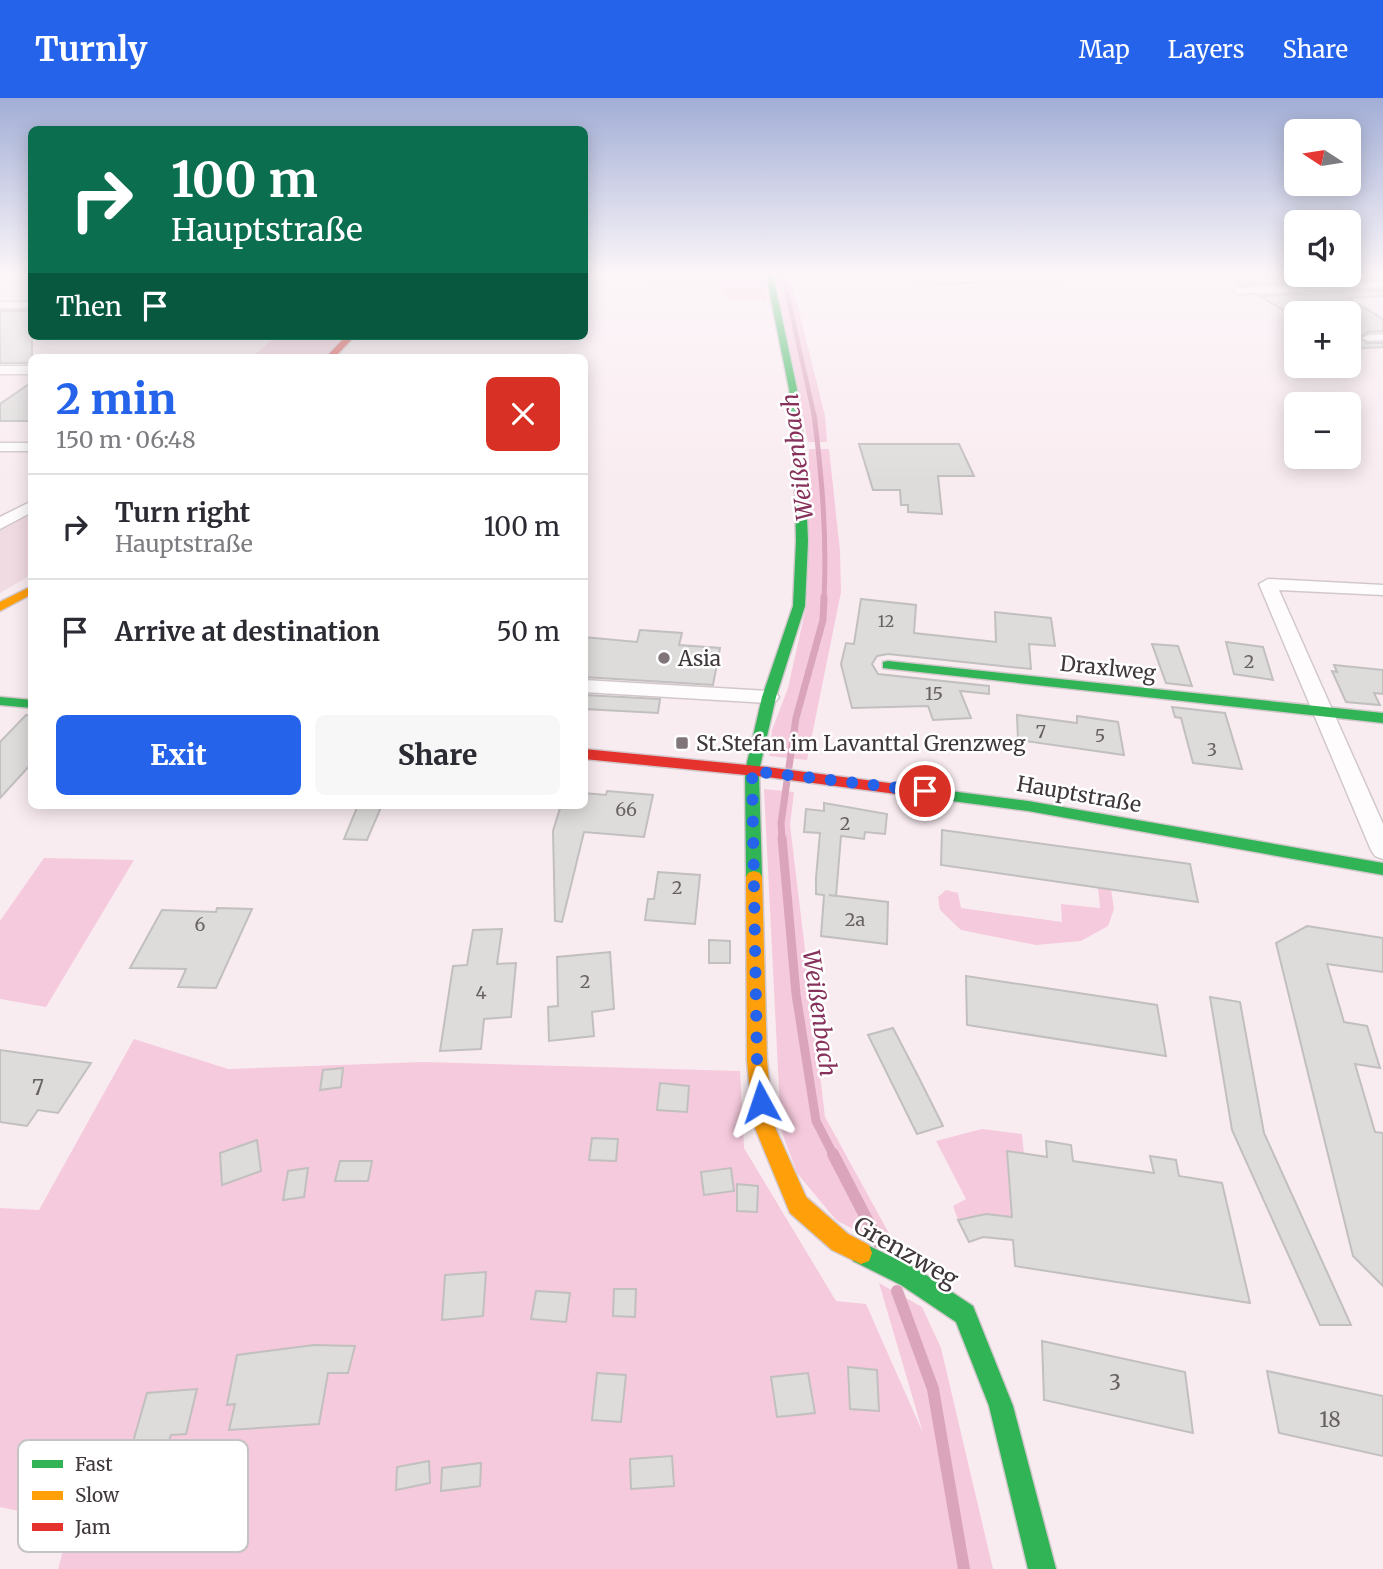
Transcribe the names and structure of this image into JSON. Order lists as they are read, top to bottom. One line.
{"streets":{"street":["Draxlweg","Hauptstraße","Grenzweg"]},"crossings":[["Hauptstraße","Grenzweg"]],"water":["Weißenbach"],"places":{"other":["Asia"],"transit":["St.Stefan im Lavanttal Grenzweg"]},"house_numbers":["12","2","15","7","5","3","66","2","2","2a","6","2","4","7","3","18"],"legend":["Fast","Slow","Jam"],"north":"left","page":{"header":"Turnly","nav":["Map","Layers","Share"],"map_buttons":["+","−"],"turn":["100 m","Hauptstraße"],"then":"Then","heading":["2 min","150 m · 06:48"],"list":[{"name":"Turn right","note":"Hauptstraße","value":"100 m"},{"name":"Arrive at destination","value":"50 m"}],"buttons":["Exit","Share"]}}
